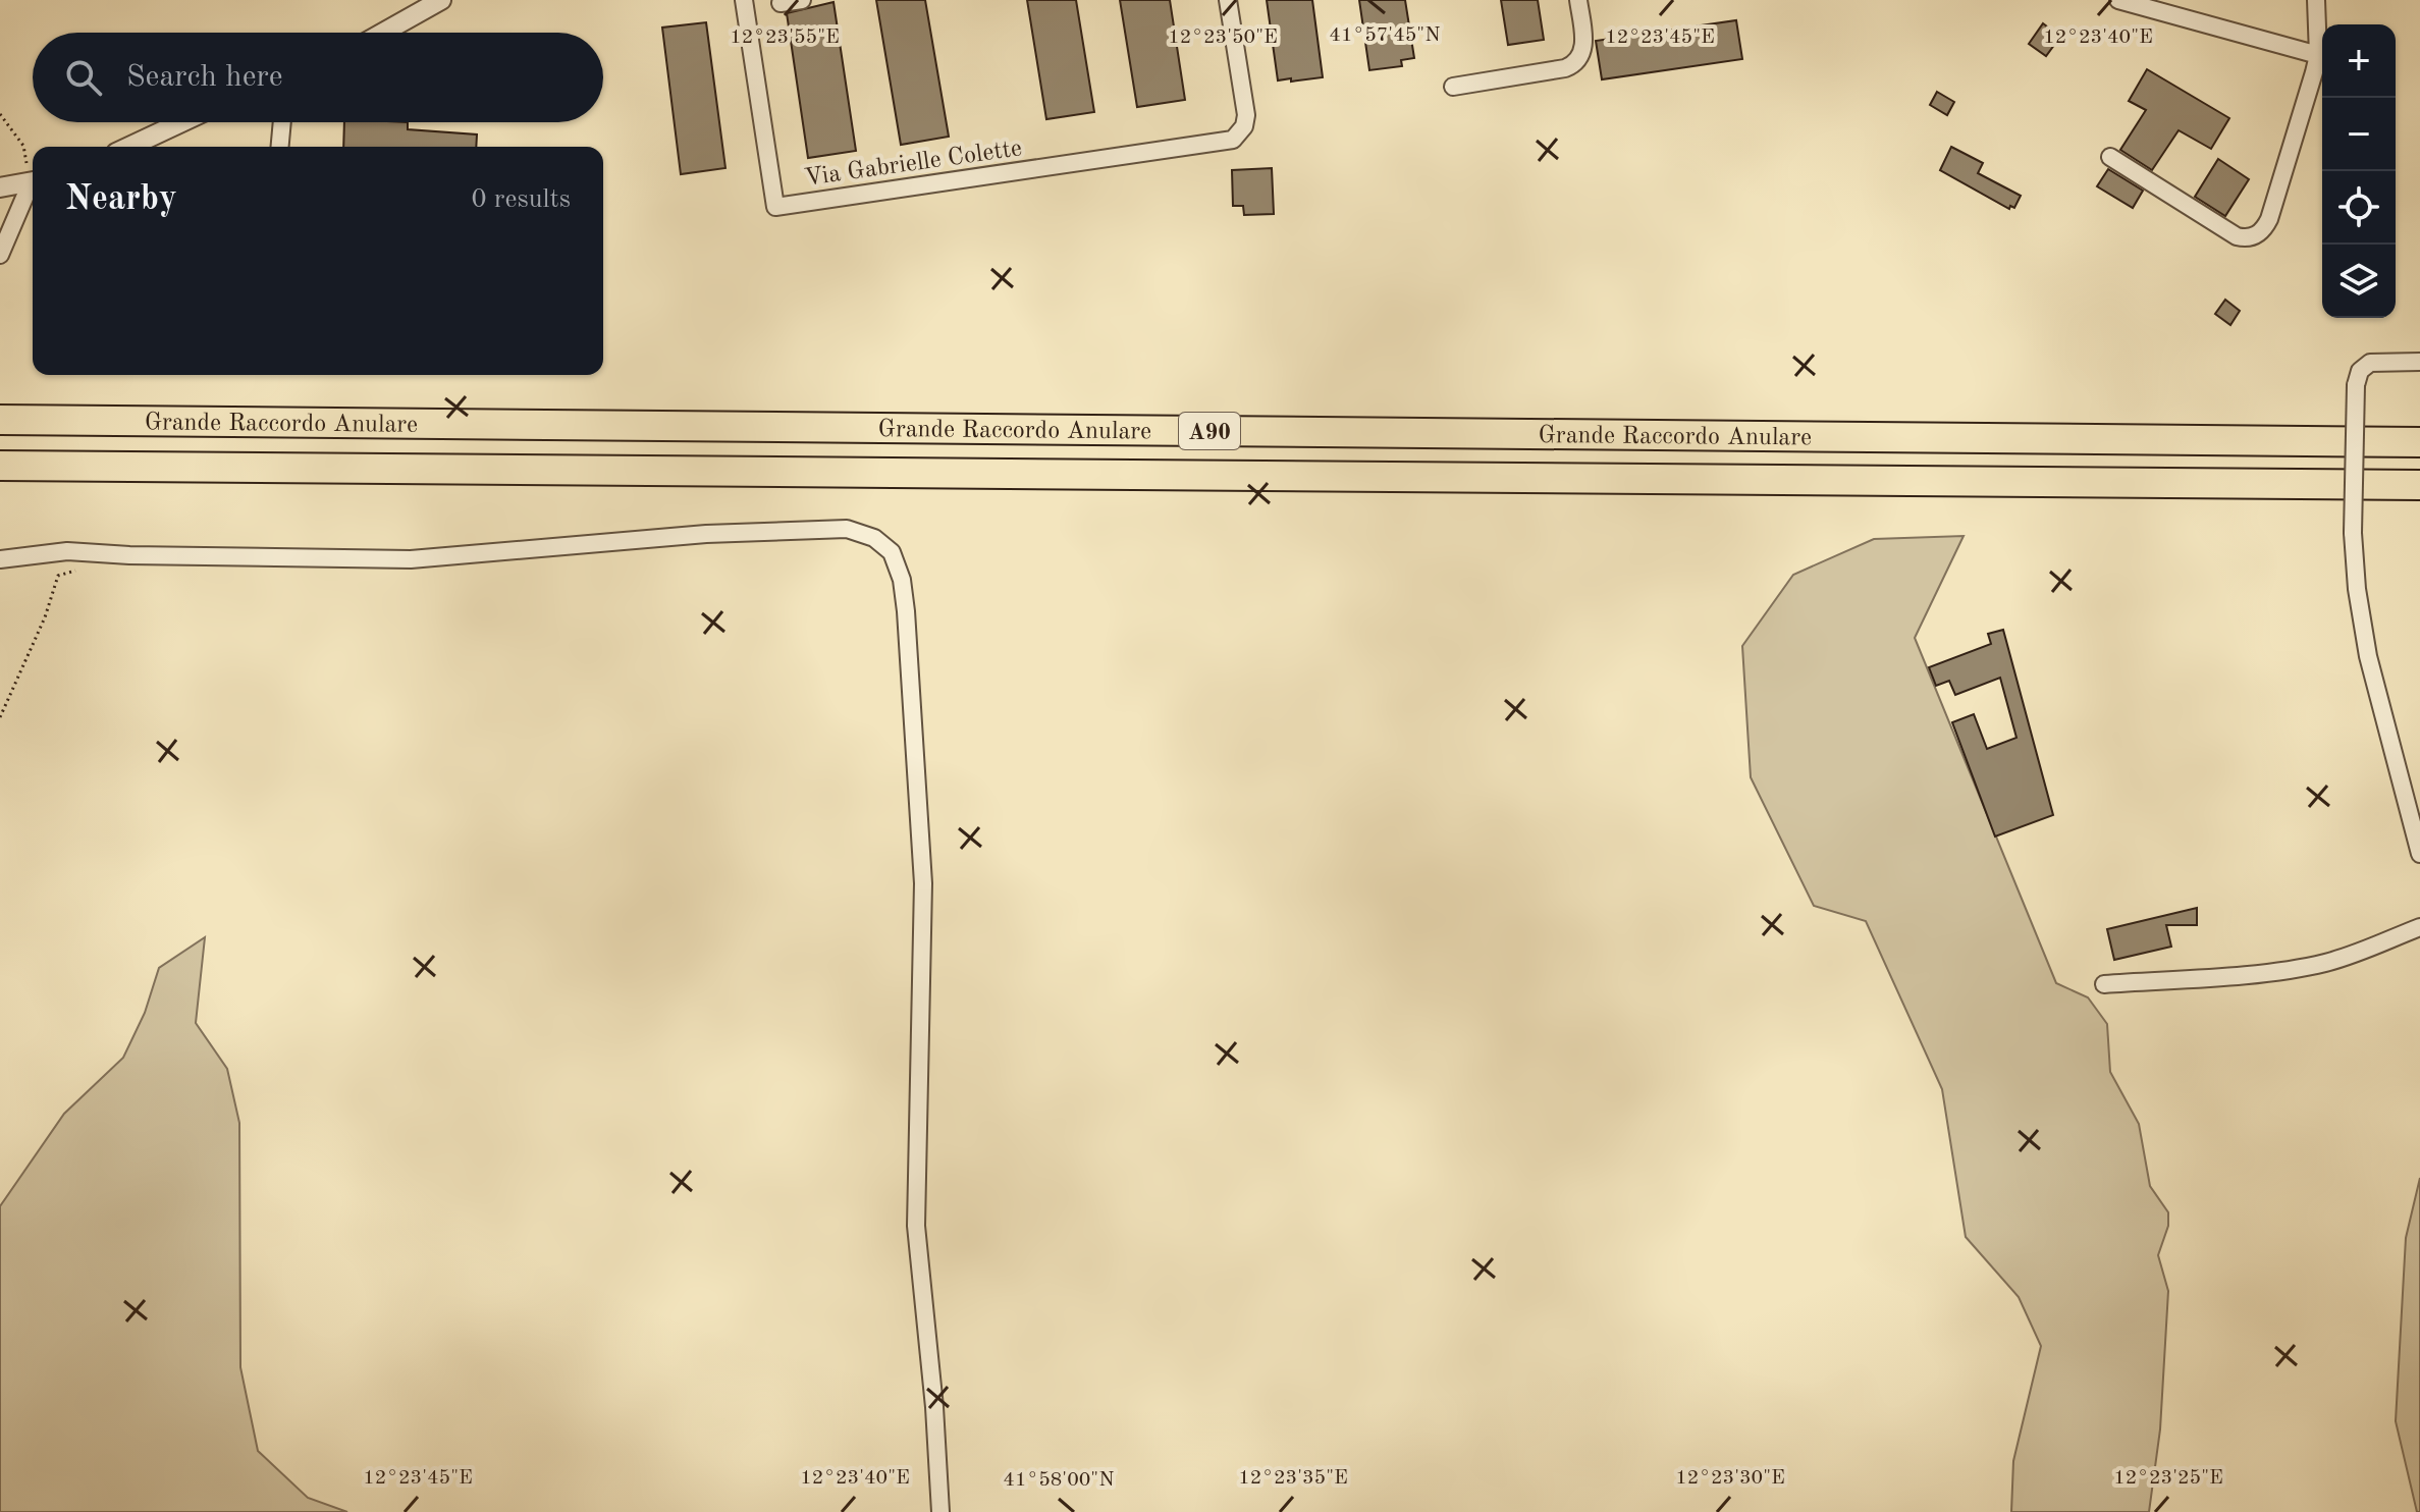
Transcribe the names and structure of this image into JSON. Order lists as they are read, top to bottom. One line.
{"streets":{"highway":["Grande Raccordo Anulare","A90"],"street":["Via Gabrielle Colette"]},"page":{"map_buttons":["+","−"],"search":"Search here","heading":["Nearby","0 results"]},"coordinates":["41°57'45\"N","12°23'55\"E","12°23'50\"E","12°23'45\"E","12°23'40\"E","12°23'35\"E","12°23'30\"E","12°23'25\"E","41°58'00\"N"]}
